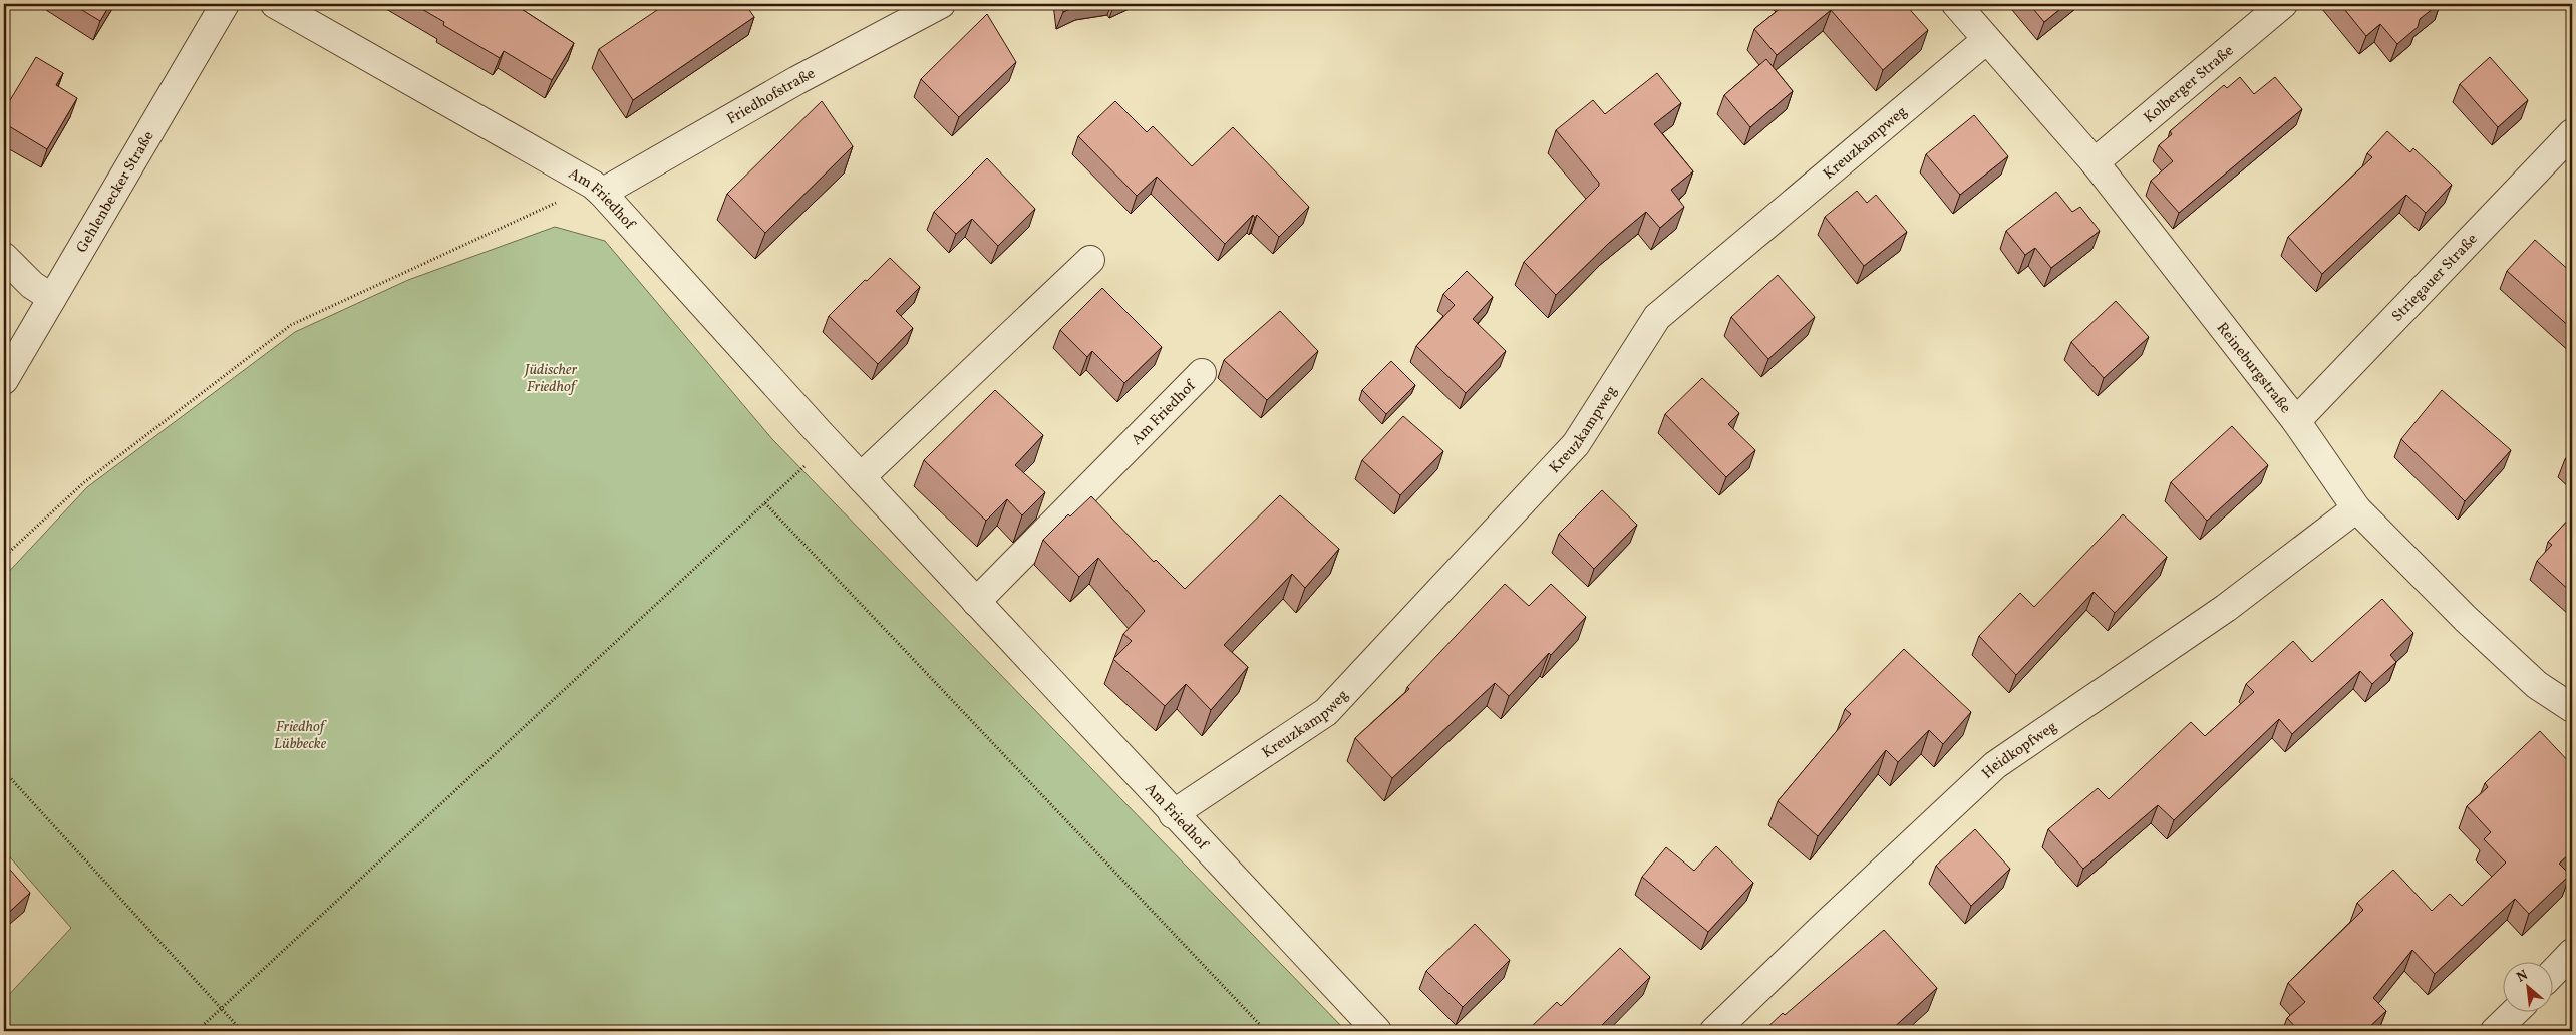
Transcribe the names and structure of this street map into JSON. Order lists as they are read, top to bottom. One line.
{"streets":{"street":["Kolberger Straße","Friedhofstraße","Kreuzkampweg","Gehlenbecker Straße","Am Friedhof","Striegauer Straße","Reineburgstraße","Heidkopfweg"]},"crossings":[["Kolberger Straße","Reineburgstraße"],["Friedhofstraße","Am Friedhof"],["Kreuzkampweg","Am Friedhof"],["Kreuzkampweg","Reineburgstraße"],["Striegauer Straße","Reineburgstraße"],["Reineburgstraße","Heidkopfweg"]],"parks":["Jüdischer Friedhof","Friedhof Lübbecke"],"north":"top left"}
